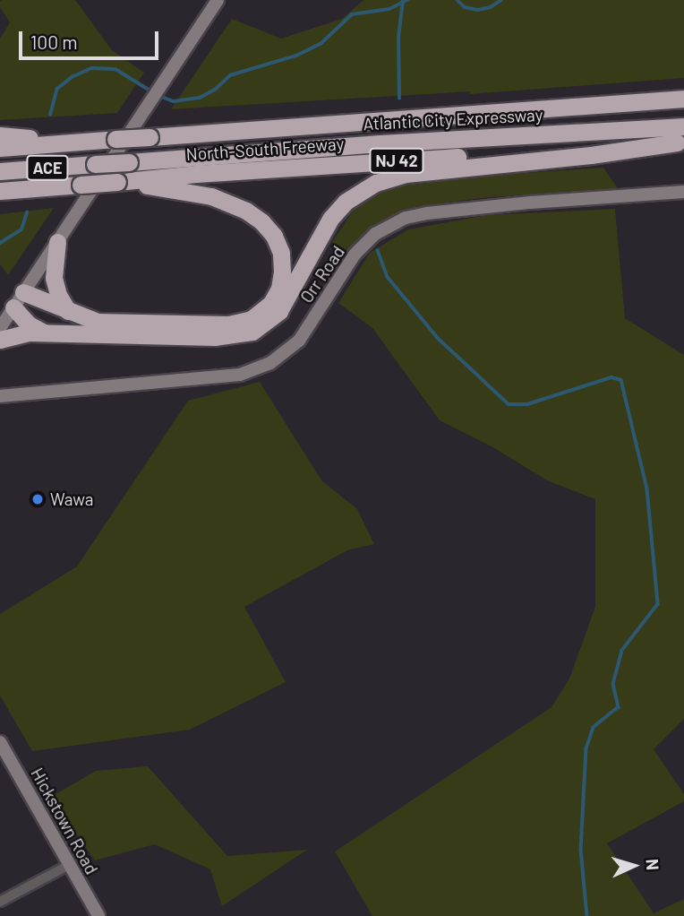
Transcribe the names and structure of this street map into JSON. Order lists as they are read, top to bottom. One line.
{"streets":{"highway":["Atlantic City Expressway","North-South Freeway","NJ 42","ACE"],"street":["Orr Road","Hickstown Road"]},"crossings":[["Atlantic City Expressway","North-South Freeway"]],"places":["Wawa"],"scale_bar":"100 m","north":"right"}
